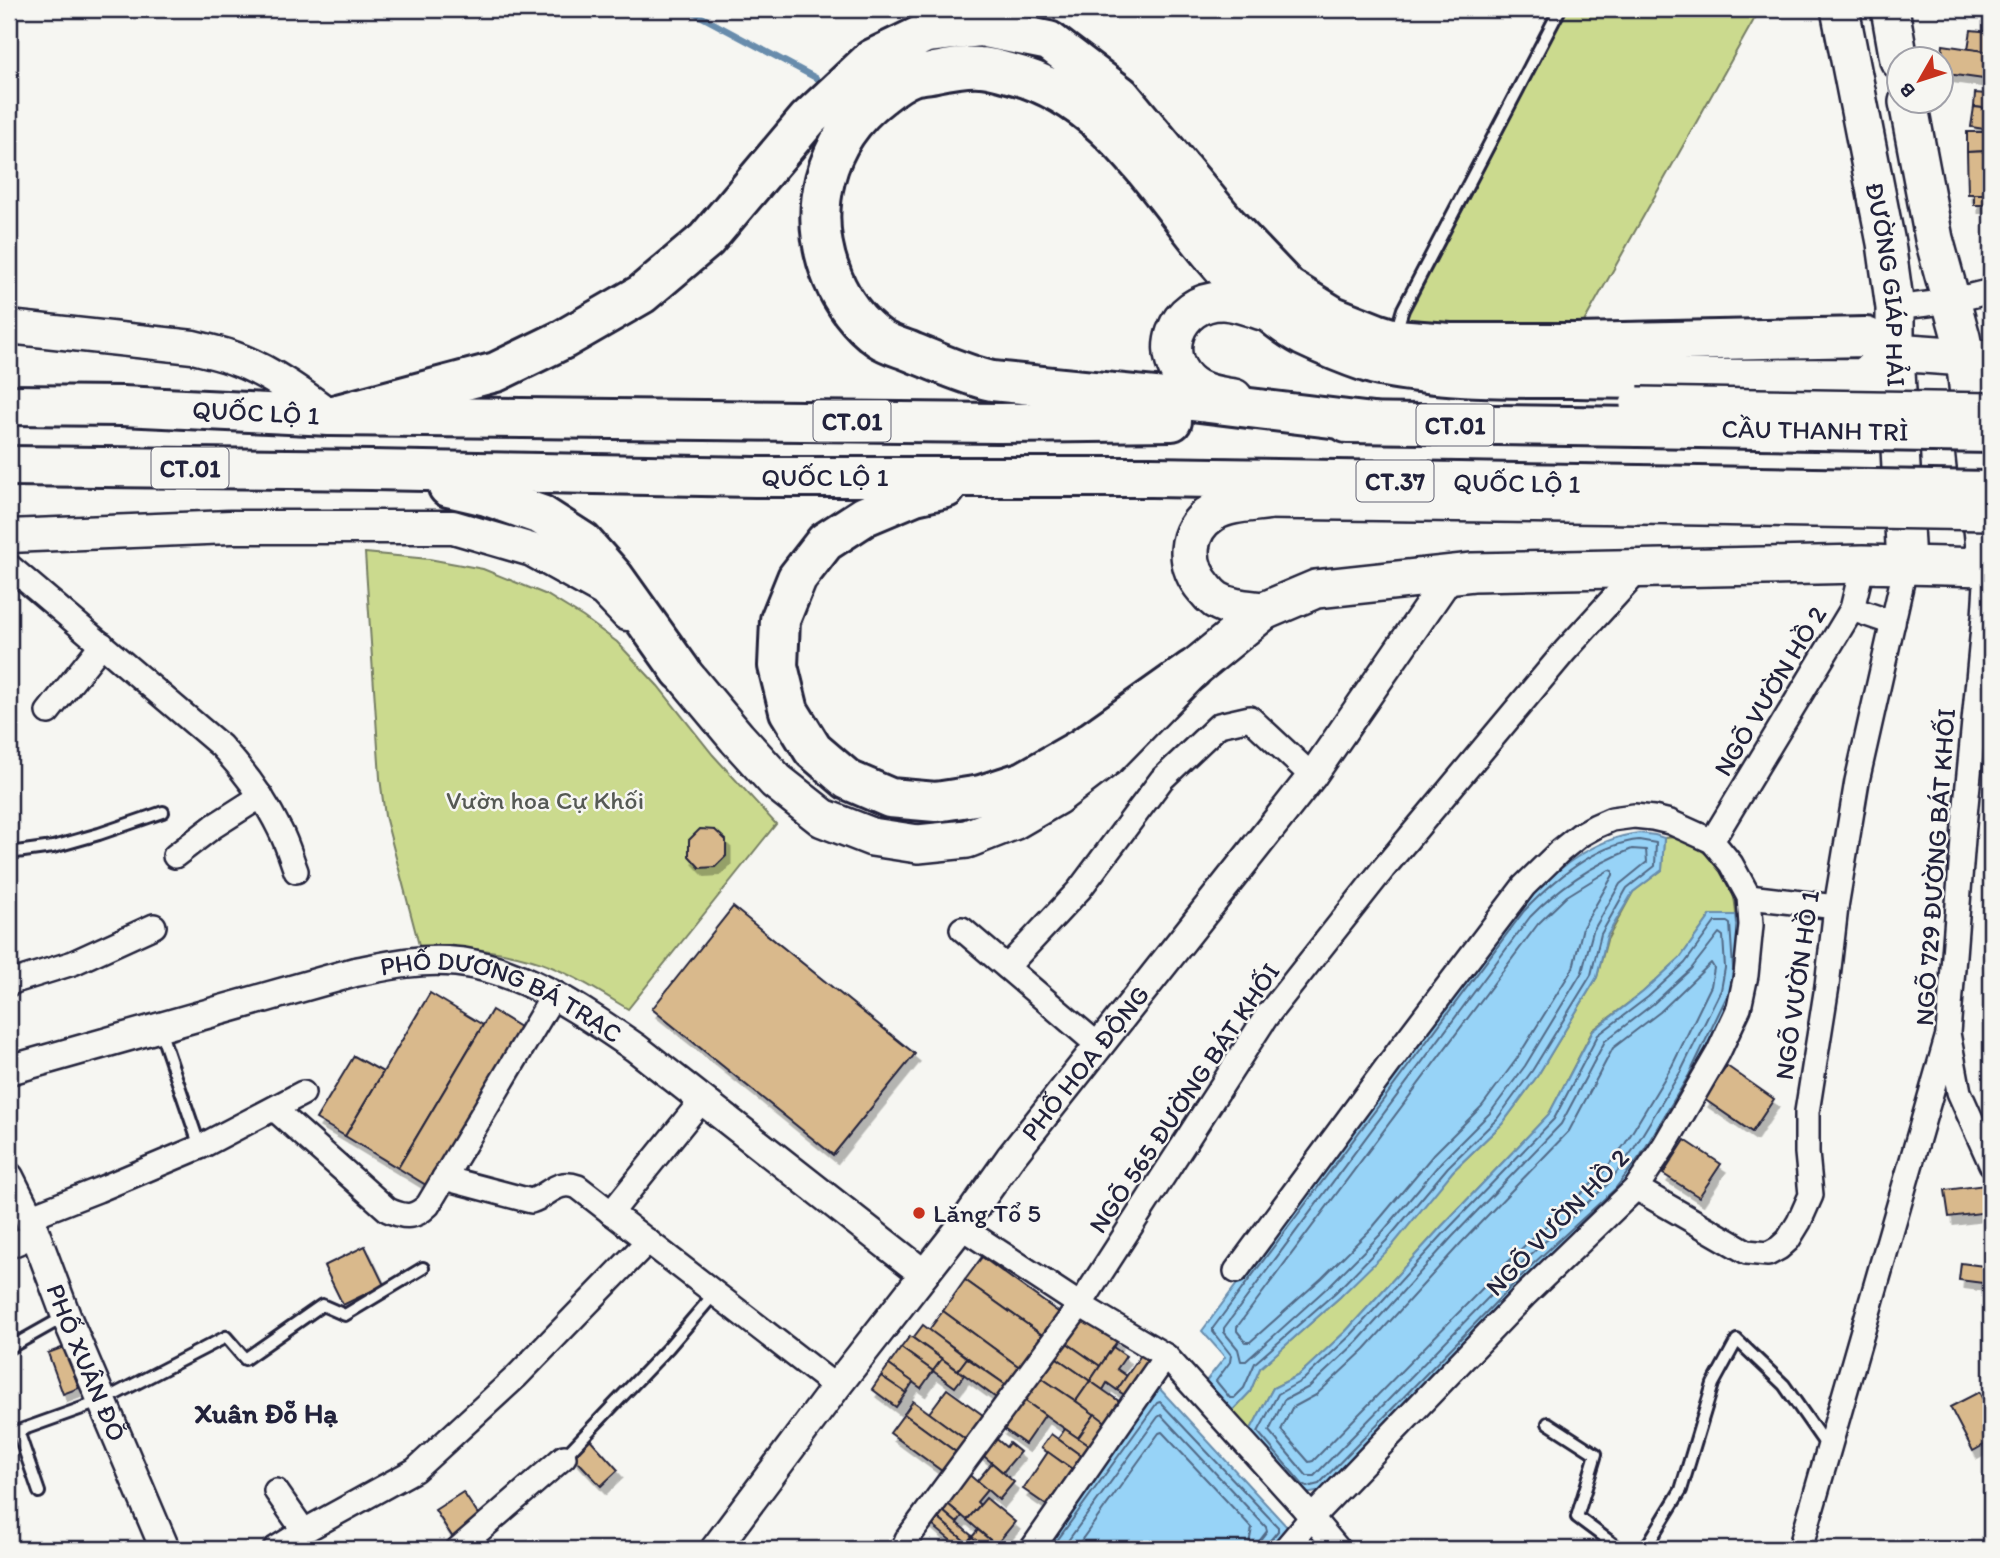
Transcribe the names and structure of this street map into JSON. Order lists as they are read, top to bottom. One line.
{"streets":{"highway":["ĐƯỜNG GIÁP HẢI","QUỐC LỘ 1","CT.01","CẦU THANH TRÌ","CT.37"],"street":["NGÕ VƯỜN HỒ 2","NGÕ 729 ĐƯỜNG BÁT KHỐI","NGÕ VƯỜN HỒ 1","PHỐ DƯƠNG BÁ TRẠC","PHỐ HOA ĐỘNG","NGÕ 565 ĐƯỜNG BÁT KHỐI","PHỐ XUÂN ĐỖ"]},"crossings":[["ĐƯỜNG GIÁP HẢI","NGÕ 729 ĐƯỜNG BÁT KHỐI"],["ĐƯỜNG GIÁP HẢI","NGÕ VƯỜN HỒ 1"],["QUỐC LỘ 1","CẦU THANH TRÌ"],["QUỐC LỘ 1","CT.37"],["NGÕ VƯỜN HỒ 2","NGÕ VƯỜN HỒ 1"],["PHỐ DƯƠNG BÁ TRẠC","PHỐ HOA ĐỘNG"]],"districts":["Xuân Đỗ Hạ"],"parks":["Vườn hoa Cự Khối"],"places":["Lăng Tổ 5"],"north":"bottom left"}
